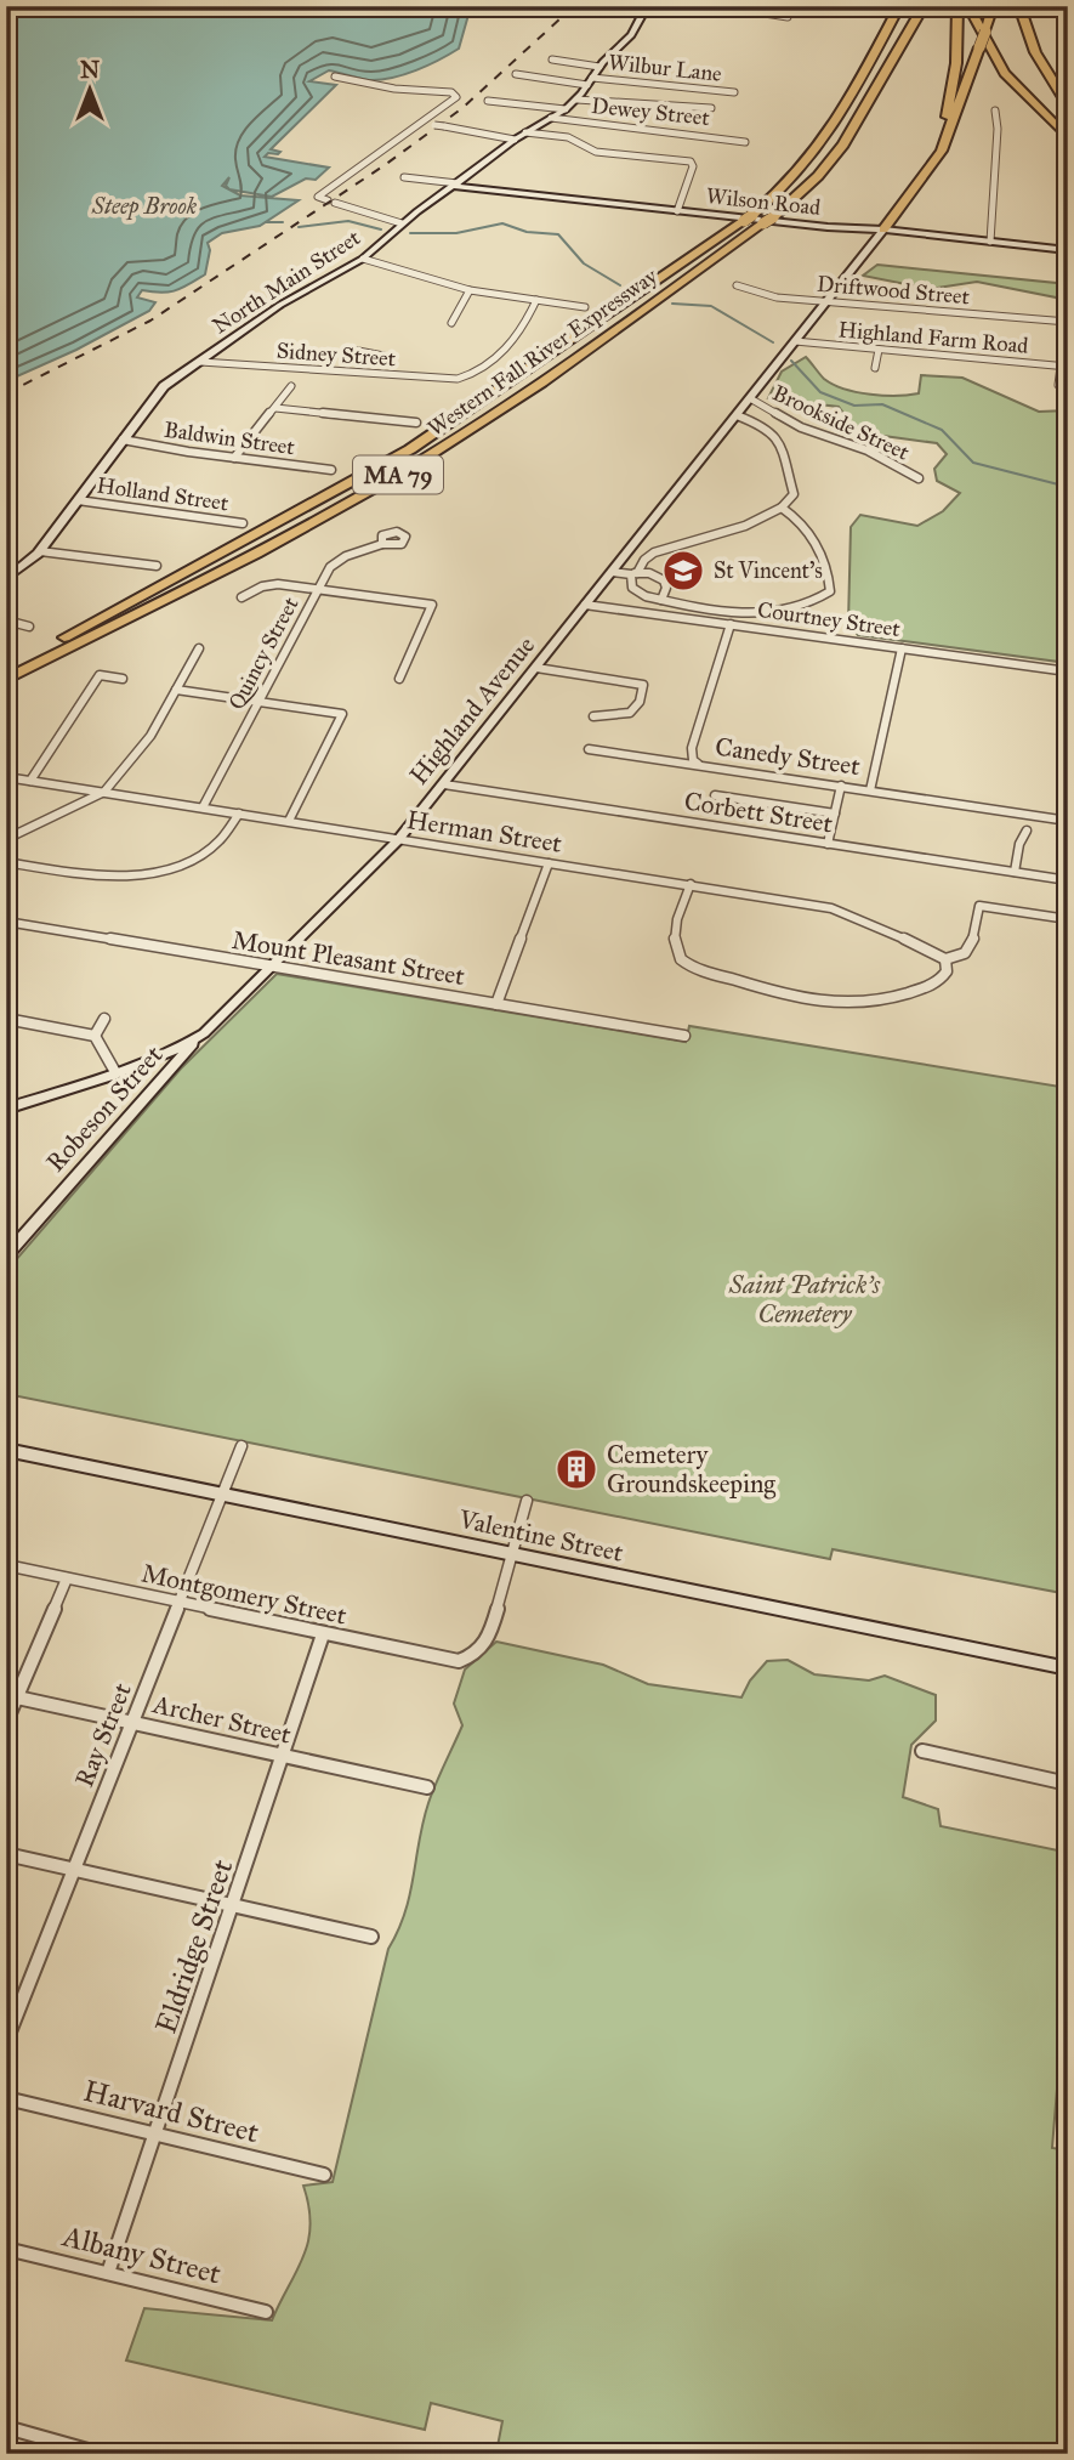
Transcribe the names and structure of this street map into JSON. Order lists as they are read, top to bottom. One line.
{"streets":{"highway":["Western Fall River Expressway","MA 79"],"main road":["Wilson Road","North Main Street","Highland Avenue","Robeson Street","Valentine Street"],"street":["Wilbur Lane","Dewey Street","Driftwood Street","Highland Farm Road","Sidney Street","Brookside Street","Baldwin Street","Holland Street","Courtney Street","Quincy Street","Canedy Street","Corbett Street","Herman Street","Mount Pleasant Street","Montgomery Street","Archer Street","Ray Street","Eldridge Street","Harvard Street","Albany Street"]},"crossings":[["Wilbur Lane","North Main Street"],["Dewey Street","North Main Street"],["Wilson Road","North Main Street"],["Wilson Road","Highland Avenue"],["North Main Street","Sidney Street"],["North Main Street","Baldwin Street"],["North Main Street","Holland Street"],["Driftwood Street","Highland Avenue"],["Highland Farm Road","Highland Avenue"],["Brookside Street","Highland Avenue"],["Courtney Street","Highland Avenue"],["Quincy Street","Herman Street"],["Highland Avenue","Corbett Street"],["Highland Avenue","Herman Street"],["Highland Avenue","Mount Pleasant Street"],["Highland Avenue","Robeson Street"],["Valentine Street","Montgomery Street"],["Valentine Street","Ray Street"],["Montgomery Street","Ray Street"],["Montgomery Street","Eldridge Street"],["Archer Street","Ray Street"],["Archer Street","Eldridge Street"],["Eldridge Street","Harvard Street"],["Eldridge Street","Albany Street"]],"water":["Steep Brook"],"parks":["Saint Patrick's Cemetery"],"places":{"school or university":["St Vincent's"],"building":["Cemetery Groundskeeping"]},"north":"top"}
